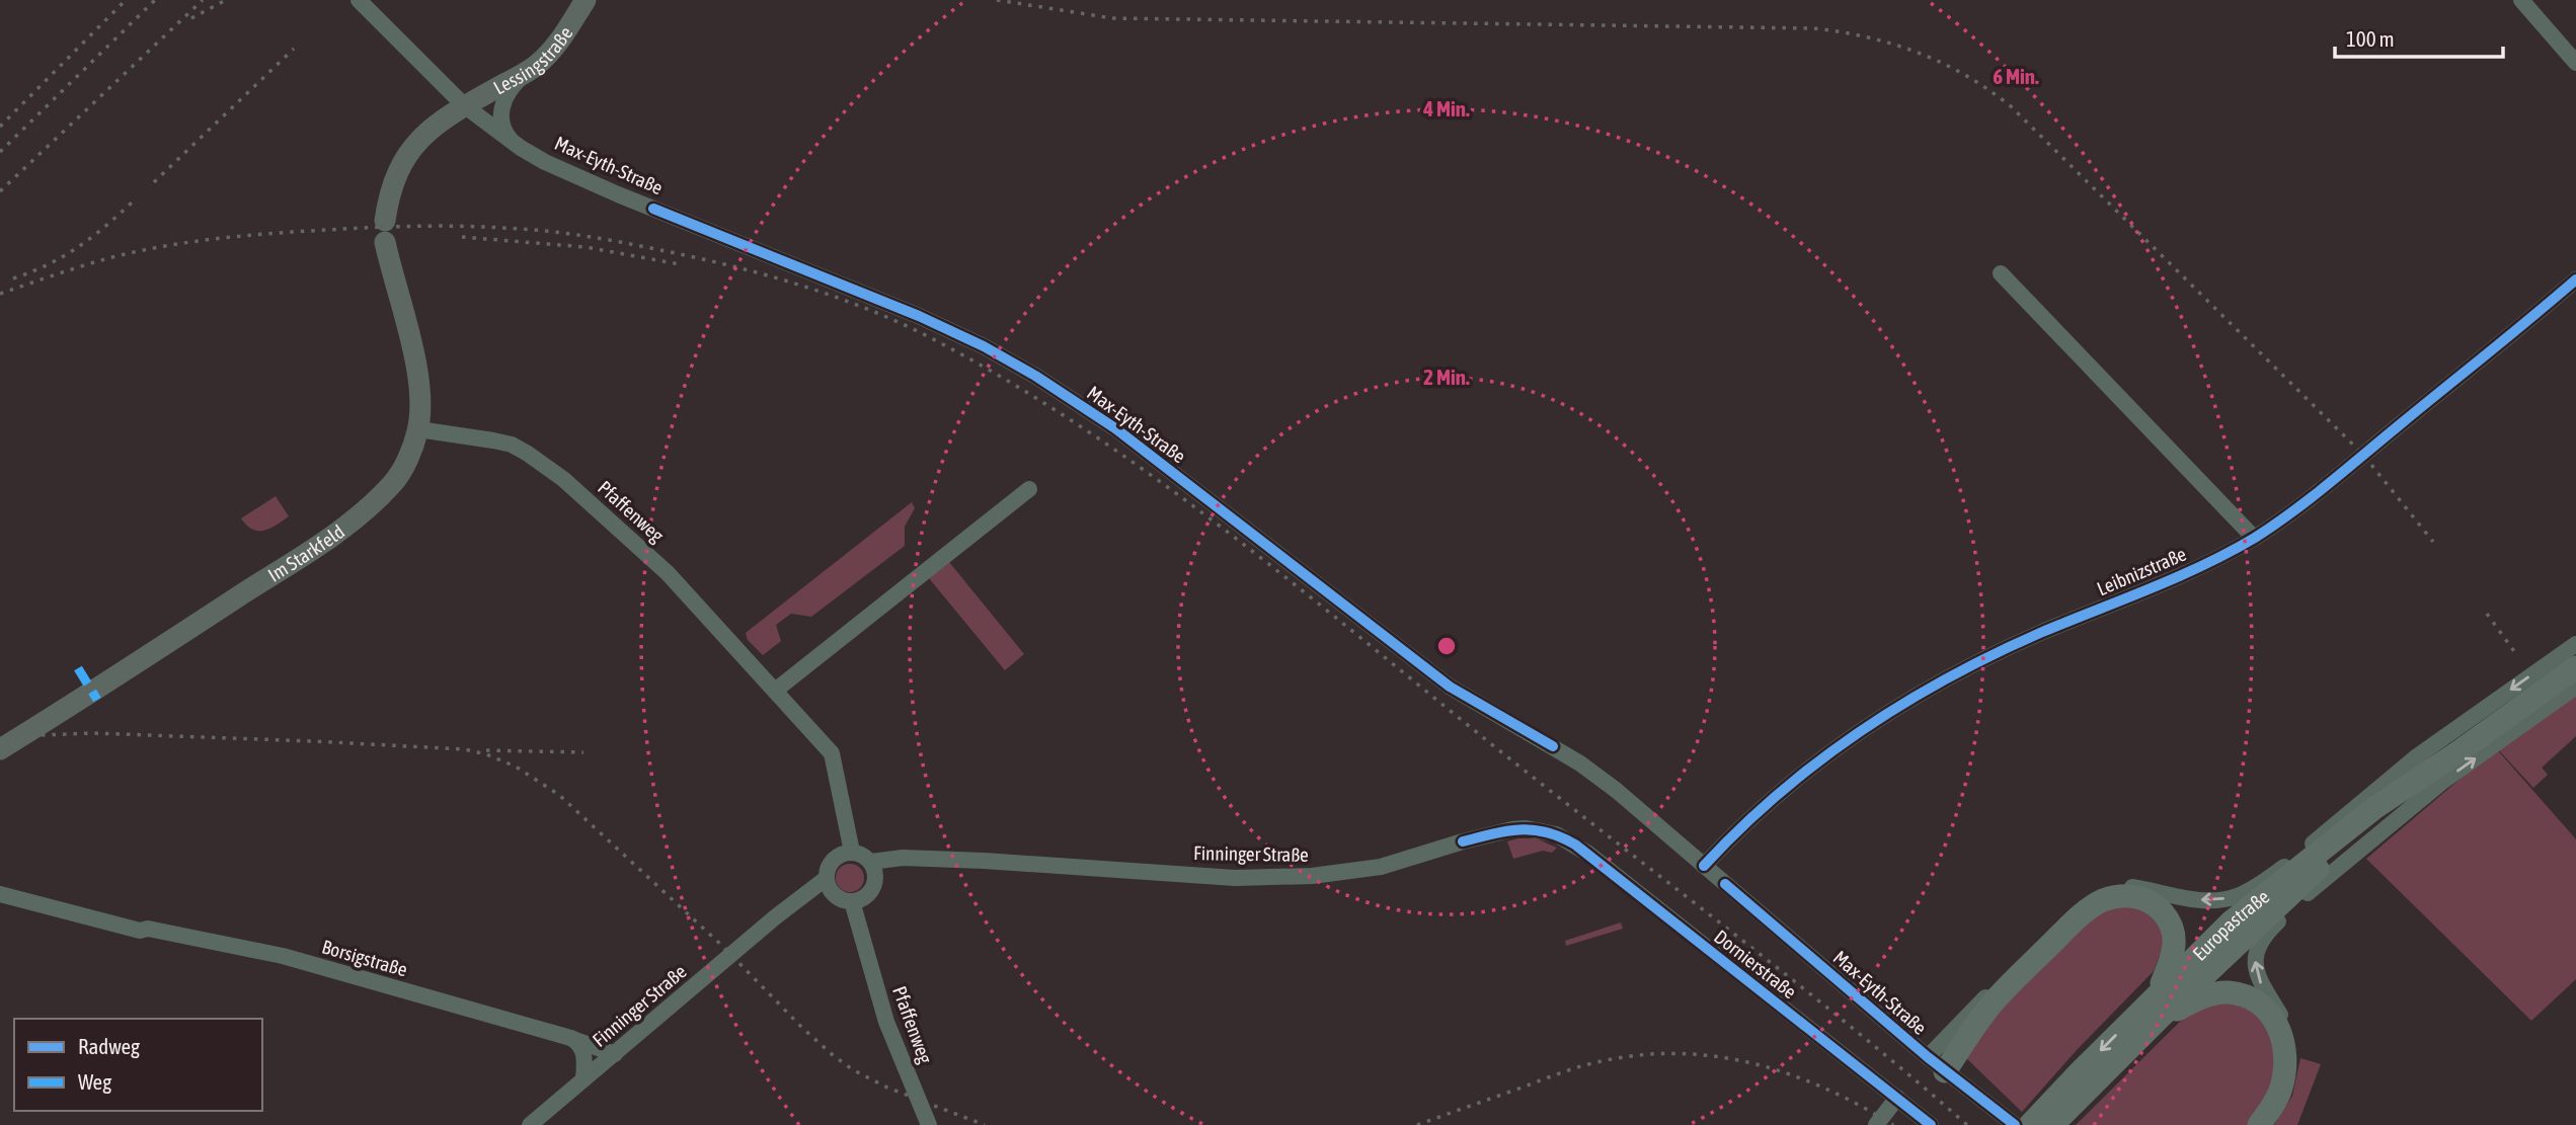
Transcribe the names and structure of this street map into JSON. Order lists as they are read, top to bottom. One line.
{"streets":{"highway":["Europastraße"],"main road":["Lessingstraße","Im Starkfeld"],"street":["Max-Eyth-Straße","Pfaffenweg","Leibnizstraße","Finninger Straße","Borsigstraße","Dornierstraße"]},"crossings":[["Lessingstraße","Max-Eyth-Straße"],["Lessingstraße","Im Starkfeld"],["Max-Eyth-Straße","Im Starkfeld"],["Max-Eyth-Straße","Leibnizstraße"],["Pfaffenweg","Im Starkfeld"],["Pfaffenweg","Finninger Straße"],["Finninger Straße","Borsigstraße"],["Finninger Straße","Dornierstraße"]],"legend":["Radweg","Weg"],"scale_bar":"100 m","rings":["6 Min.","4 Min.","2 Min."]}
